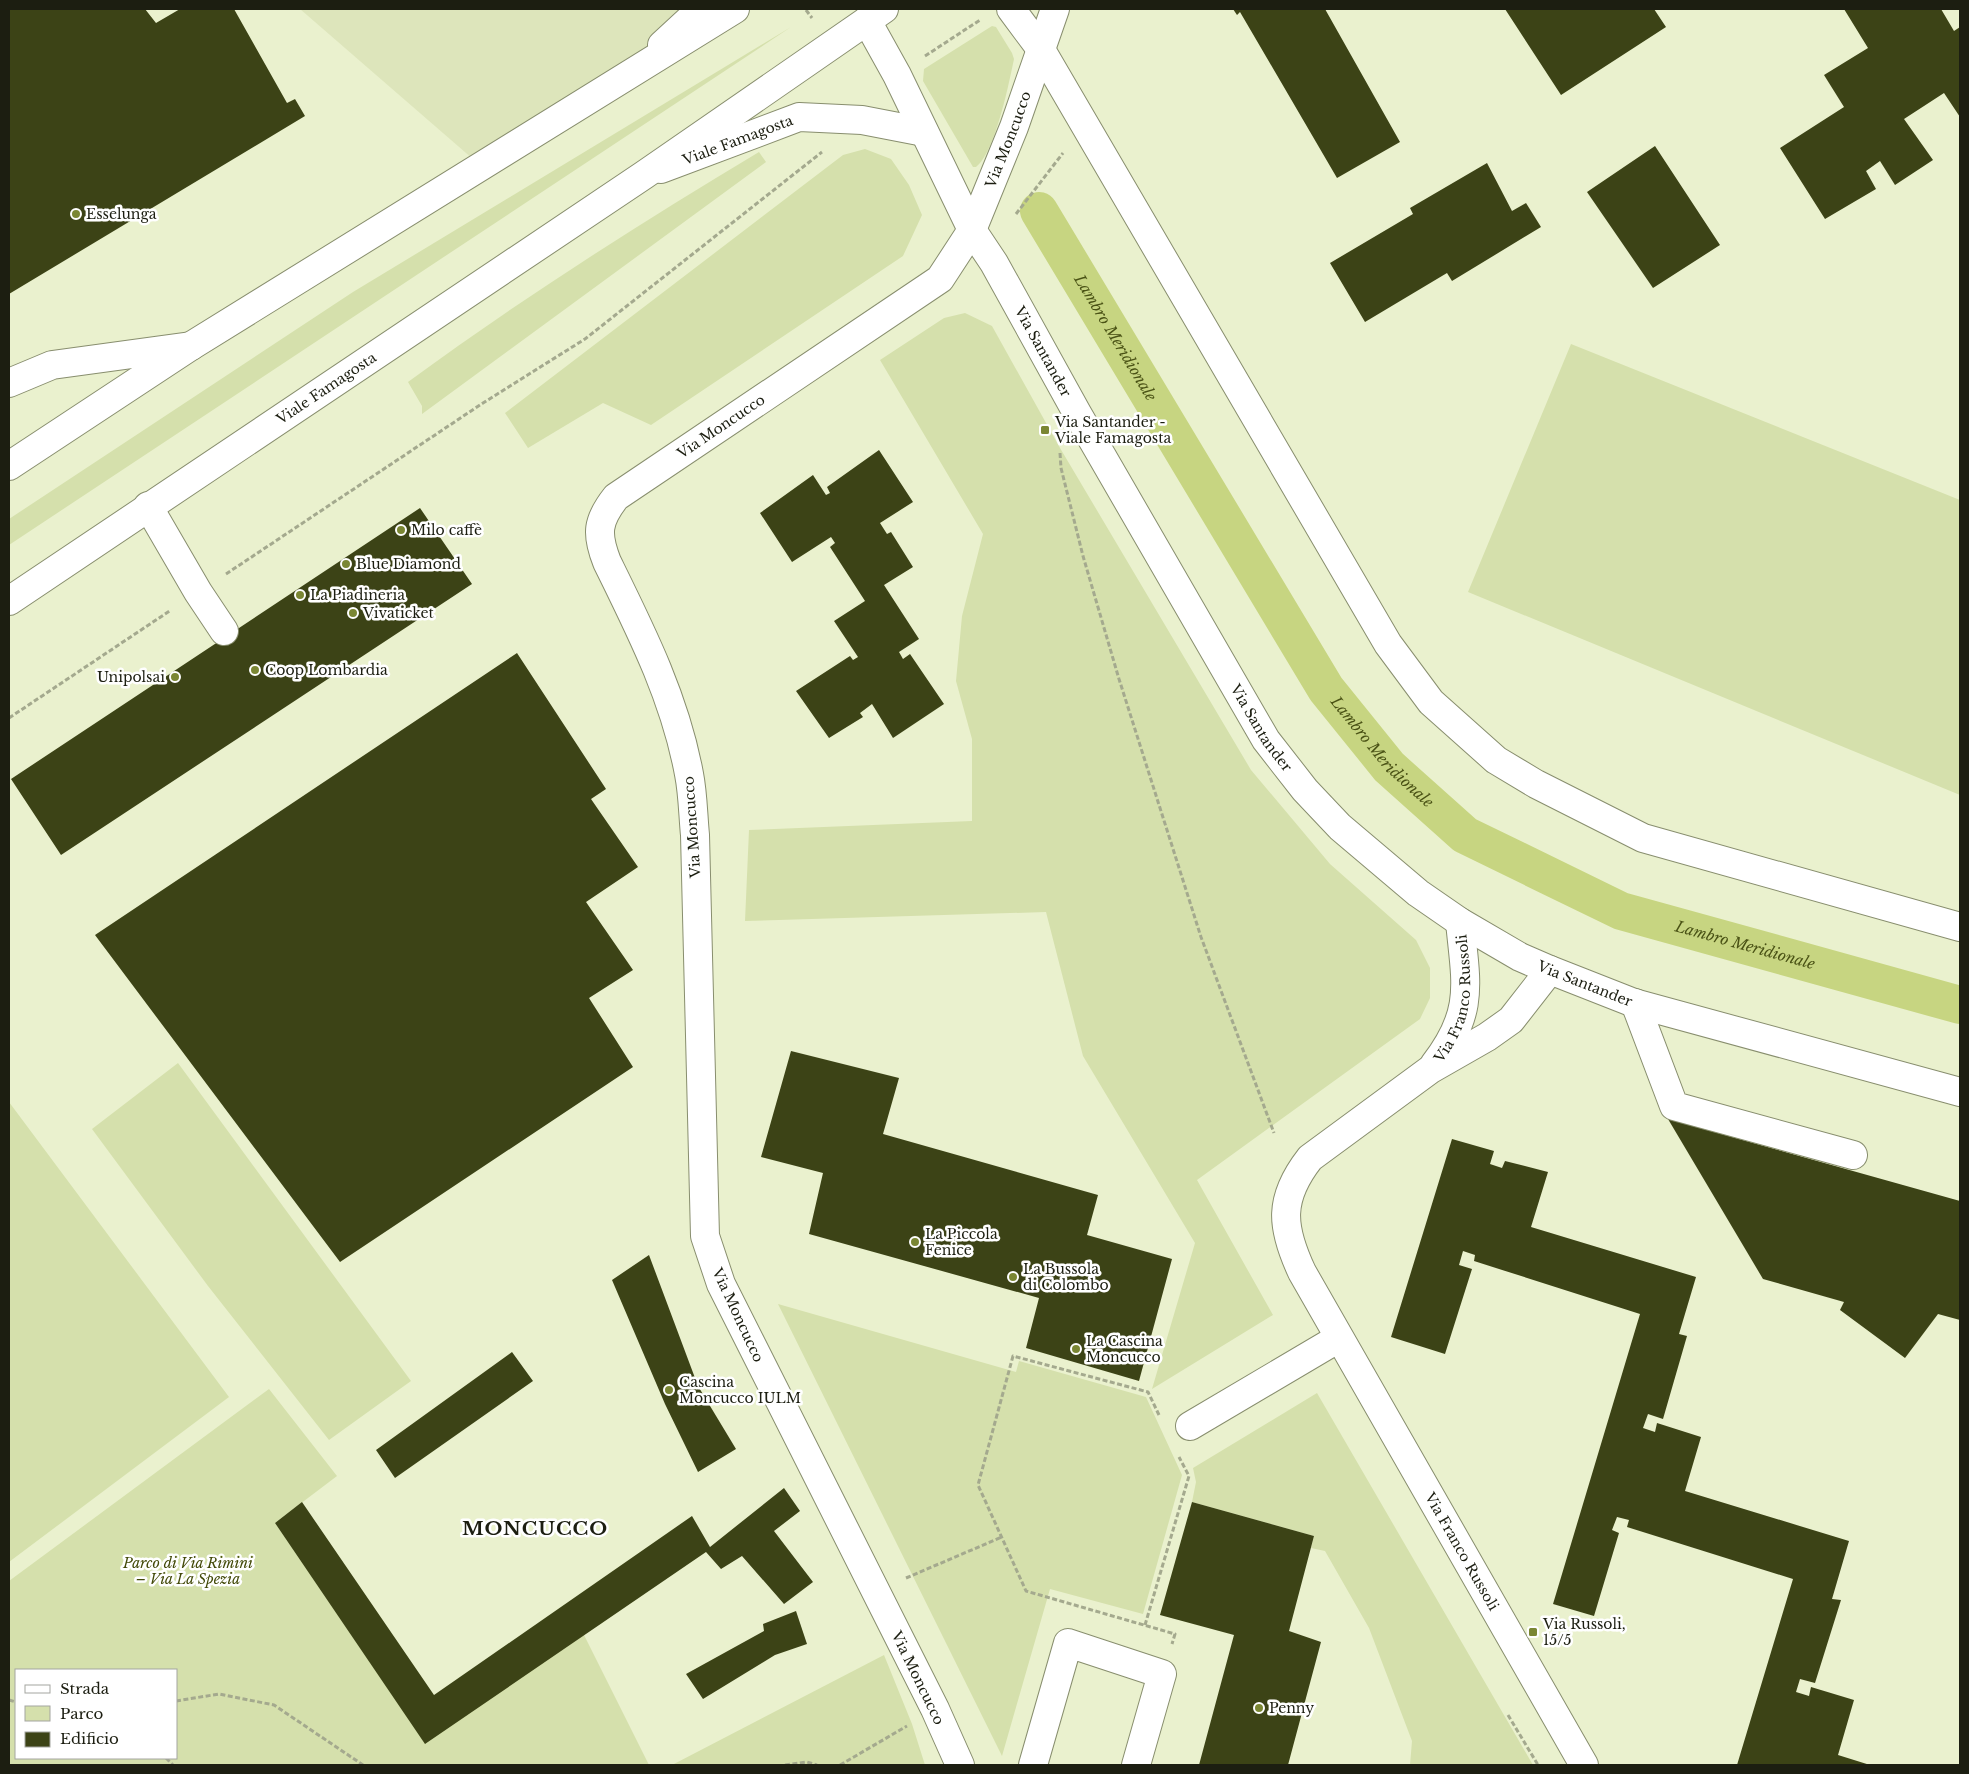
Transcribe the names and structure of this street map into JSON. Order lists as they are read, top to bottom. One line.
{"streets":{"street":["Via Moncucco","Viale Famagosta","Via Santander","Via Franco Russoli"]},"crossings":[["Via Moncucco","Via Santander"],["Viale Famagosta","Via Santander"],["Via Santander","Via Franco Russoli"]],"districts":["MONCUCCO"],"water":["Lambro Meridionale"],"parks":["Parco di Via Rimini – Via La Spezia"],"places":{"other":["Esselunga","Milo caffè","Blue Diamond","La Piadineria","Vivaticket","Coop Lombardia","Unipolsai","La Piccola Fenice","La Bussola di Colombo","La Cascina Moncucco","Cascina Moncucco IULM","Penny"],"transit":["Via Santander - Viale Famagosta","Via Russoli, 15/5"]},"legend":["Strada","Parco","Edificio"]}
